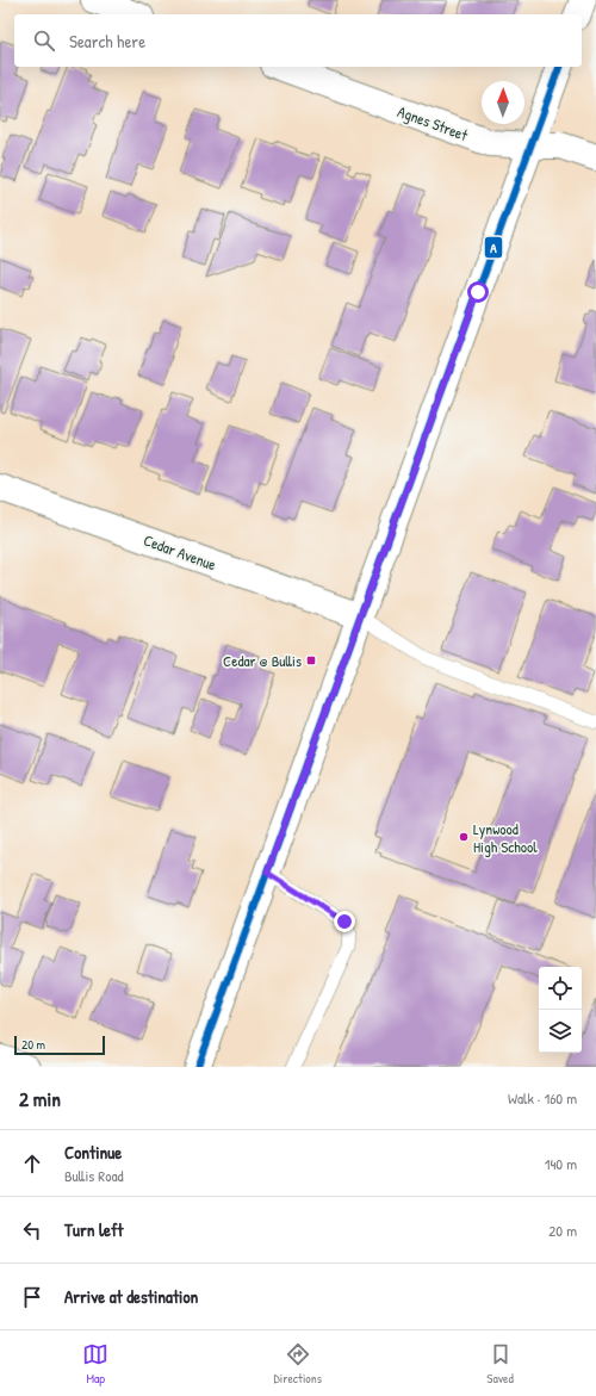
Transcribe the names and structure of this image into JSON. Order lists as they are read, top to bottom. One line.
{"streets":{"street":["Agnes Street","Cedar Avenue"]},"places":{"transit":["Cedar @ Bullis"],"other":["Lynwood High School"]},"lines":["transit line A"],"scale_bar":"20 m","north":"top","page":{"search":"Search here","scale":"20 m","heading":["2 min","Walk · 160 m"],"list":[["Continue","Bullis Road","140 m"],["Turn left","20 m"],"Arrive at destination"],"nav":["Map","Directions","Saved"]}}
